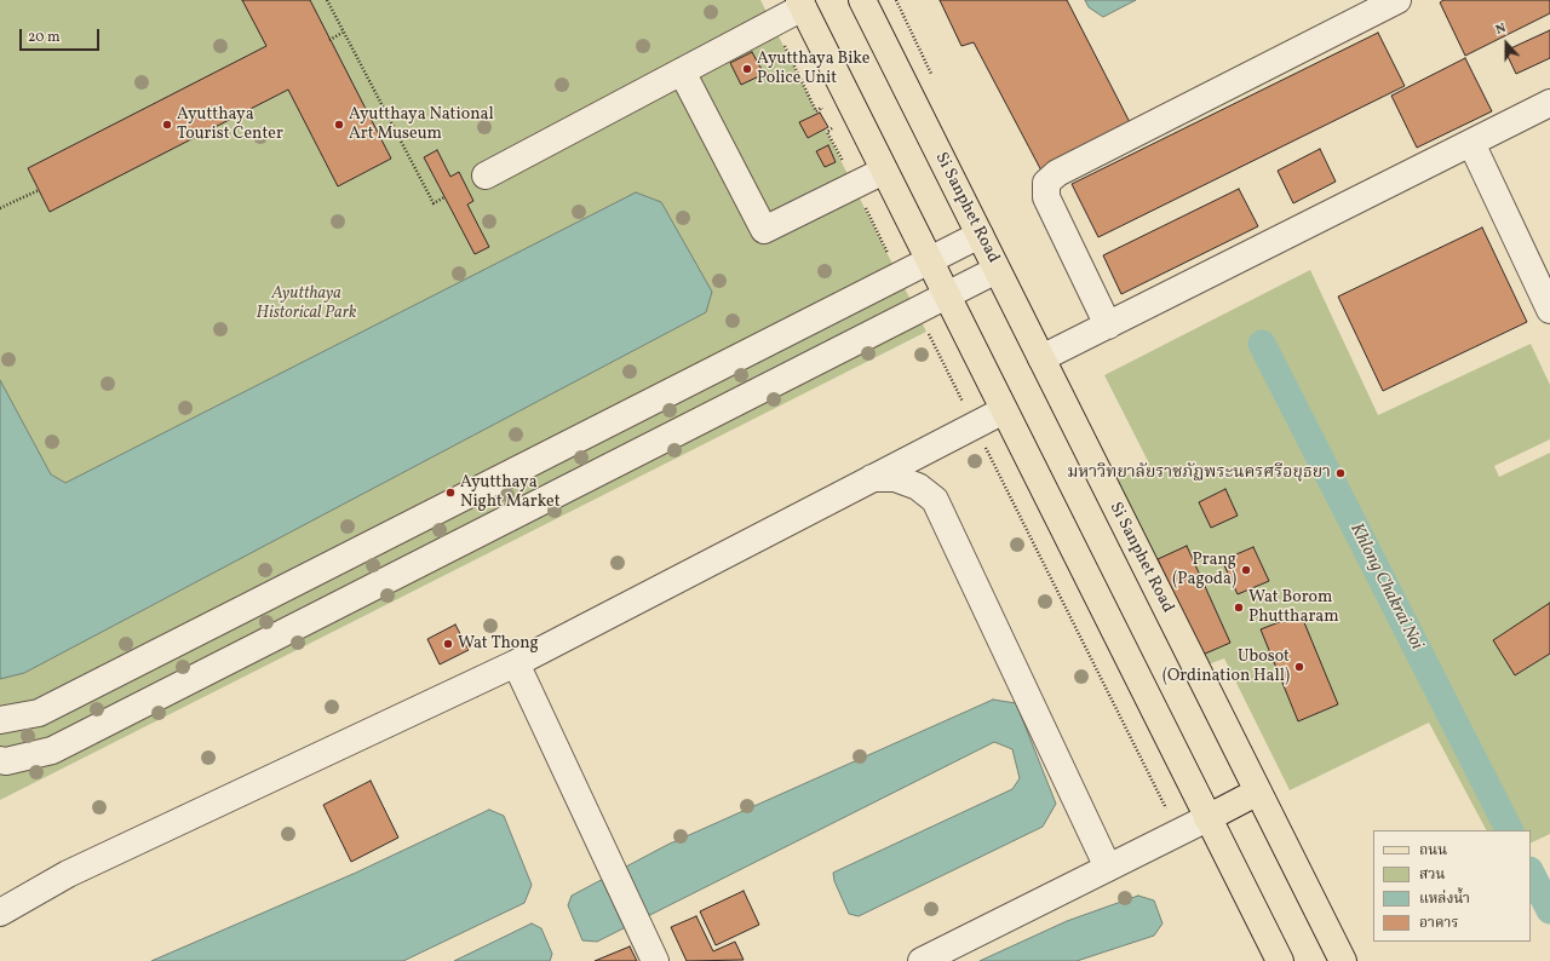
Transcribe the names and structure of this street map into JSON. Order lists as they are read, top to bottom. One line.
{"streets":{"main road":["Si Sanphet Road"]},"water":["Khlong Chakrai Noi"],"parks":["Ayutthaya Historical Park"],"places":["Ayutthaya Bike Police Unit","Ayutthaya Tourist Center","Ayutthaya National Art Museum","มหาวิทยาลัยราชภัฏพระนครศรีอยุธยา","Ayutthaya Night Market","Prang (Pagoda)","Wat Borom Phuttharam","Wat Thong","Ubosot (Ordination Hall)"],"legend":["ถนน","สวน","แหล่งน้ำ","อาคาร"],"scale_bar":"20 m","north":"top"}
